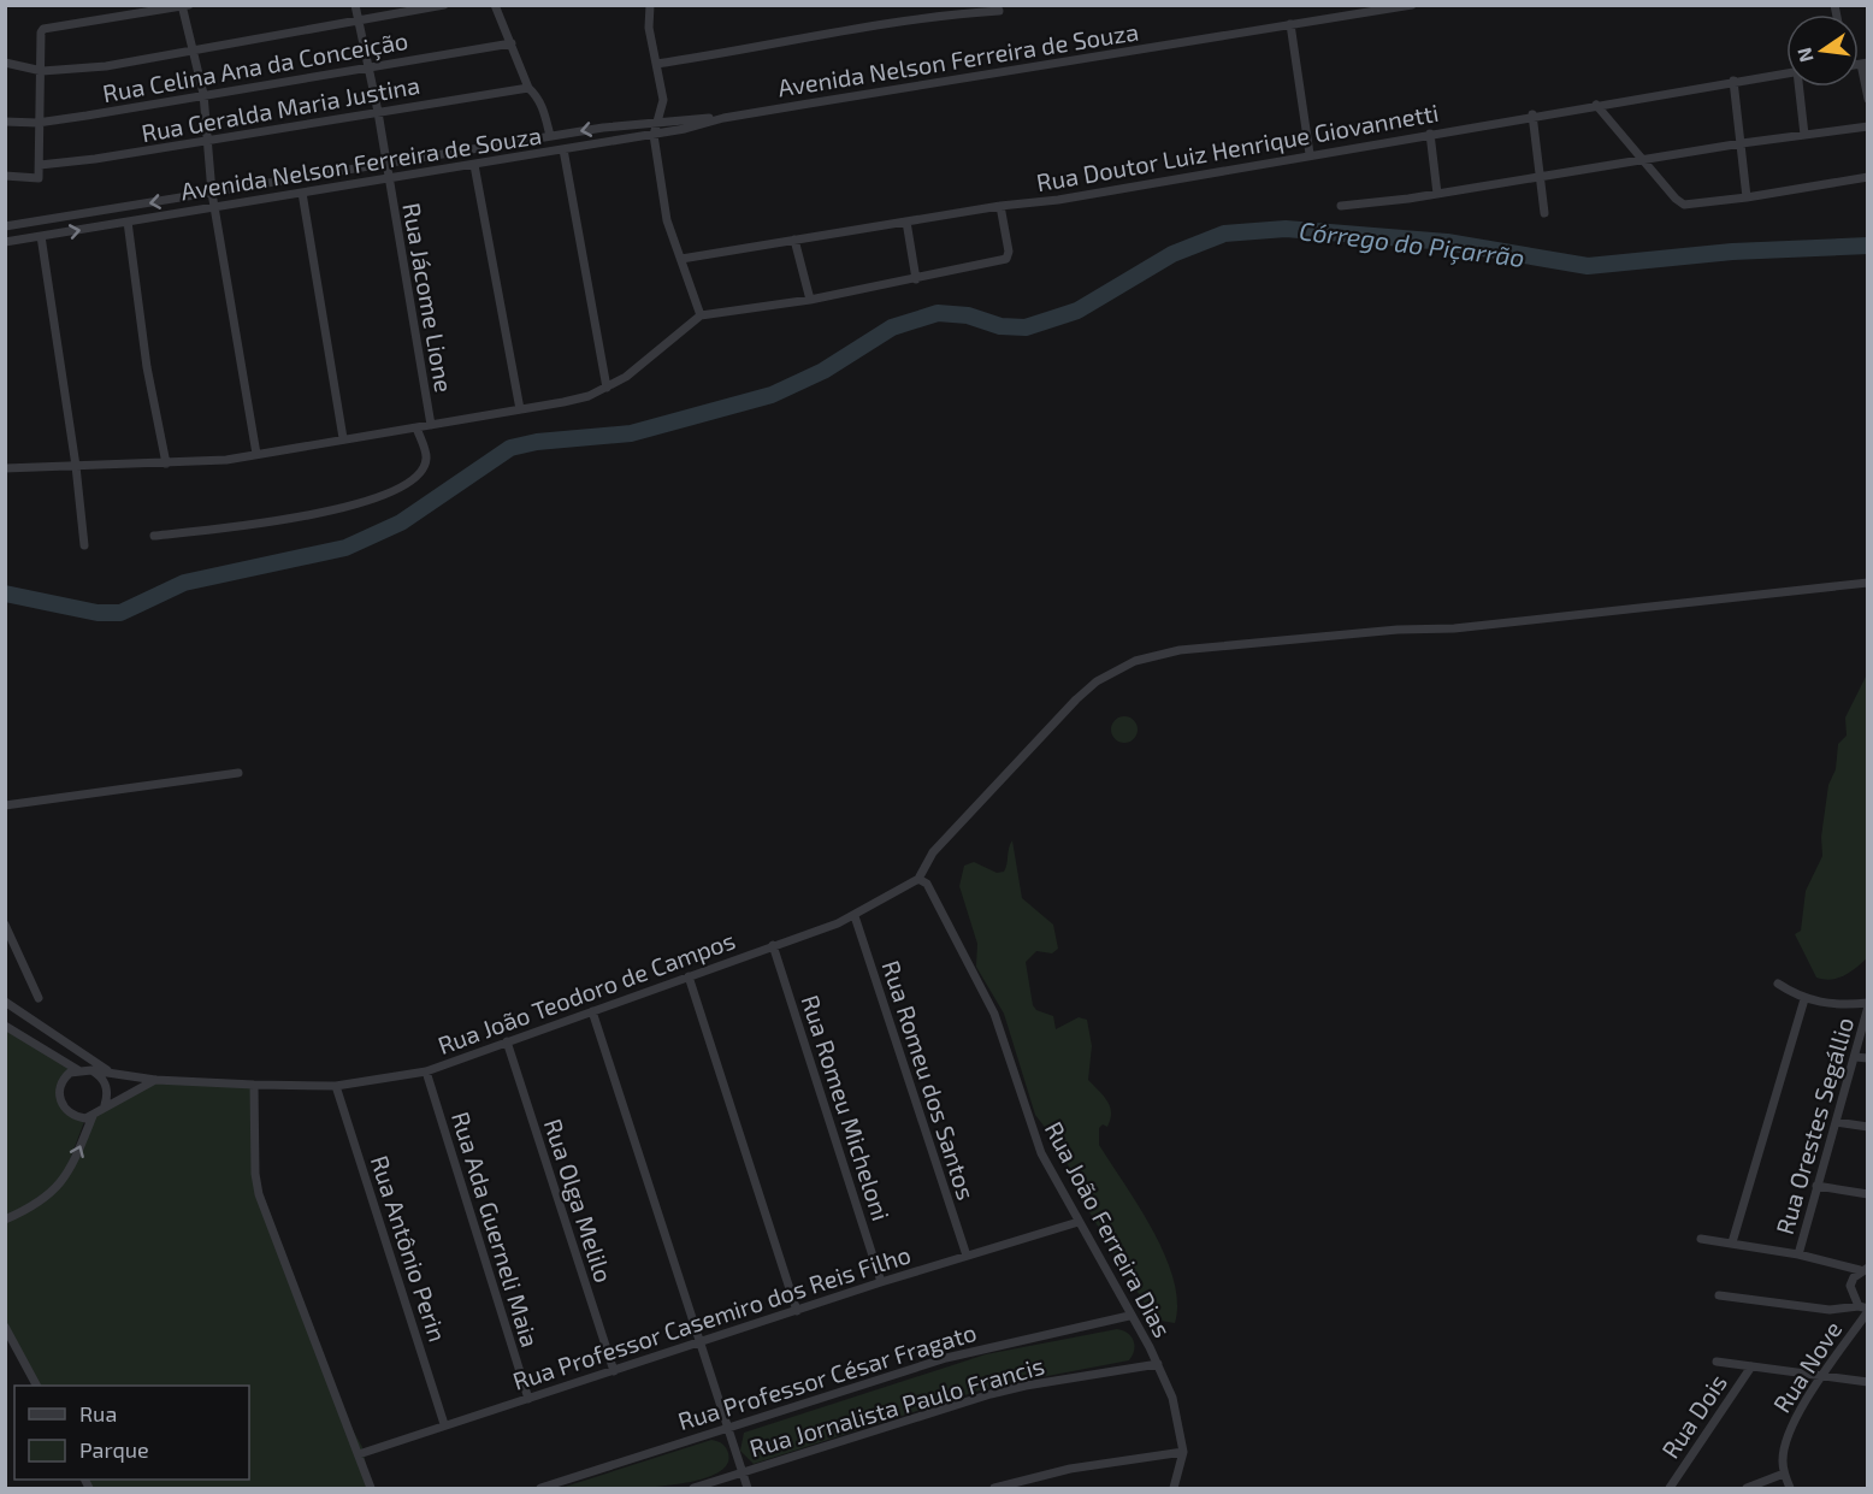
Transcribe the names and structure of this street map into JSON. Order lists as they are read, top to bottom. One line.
{"streets":{"street":["Avenida Nelson Ferreira de Souza","Rua Celina Ana da Conceição","Rua Geralda Maria Justina","Rua Doutor Luiz Henrique Giovannetti","Rua Jácome Lione","Rua João Teodoro de Campos","Rua Romeu dos Santos","Rua Romeu Micheloni","Rua Orestes Segállio","Rua Olga Melilo","Rua Ada Guerneli Maia","Rua João Ferreira Dias","Rua Antônio Perin","Rua Professor Casemiro dos Reis Filho","Rua Nove","Rua Professor César Fragato","Rua Jornalista Paulo Francis","Rua Dois"]},"crossings":[["Avenida Nelson Ferreira de Souza","Rua Jácome Lione"],["Rua Celina Ana da Conceição","Rua Jácome Lione"],["Rua Geralda Maria Justina","Rua Jácome Lione"],["Rua João Teodoro de Campos","Rua Romeu dos Santos"],["Rua João Teodoro de Campos","Rua Romeu Micheloni"],["Rua João Teodoro de Campos","Rua Olga Melilo"],["Rua João Teodoro de Campos","Rua Ada Guerneli Maia"],["Rua João Teodoro de Campos","Rua João Ferreira Dias"],["Rua João Teodoro de Campos","Rua Antônio Perin"],["Rua Romeu dos Santos","Rua Professor Casemiro dos Reis Filho"],["Rua Romeu Micheloni","Rua Professor Casemiro dos Reis Filho"],["Rua Olga Melilo","Rua Professor Casemiro dos Reis Filho"],["Rua Ada Guerneli Maia","Rua Professor Casemiro dos Reis Filho"],["Rua João Ferreira Dias","Rua Professor Casemiro dos Reis Filho"],["Rua João Ferreira Dias","Rua Professor César Fragato"],["Rua João Ferreira Dias","Rua Jornalista Paulo Francis"],["Rua Antônio Perin","Rua Professor Casemiro dos Reis Filho"]],"water":["Córrego do Piçarrão"],"legend":["Rua","Parque"],"north":"left"}
